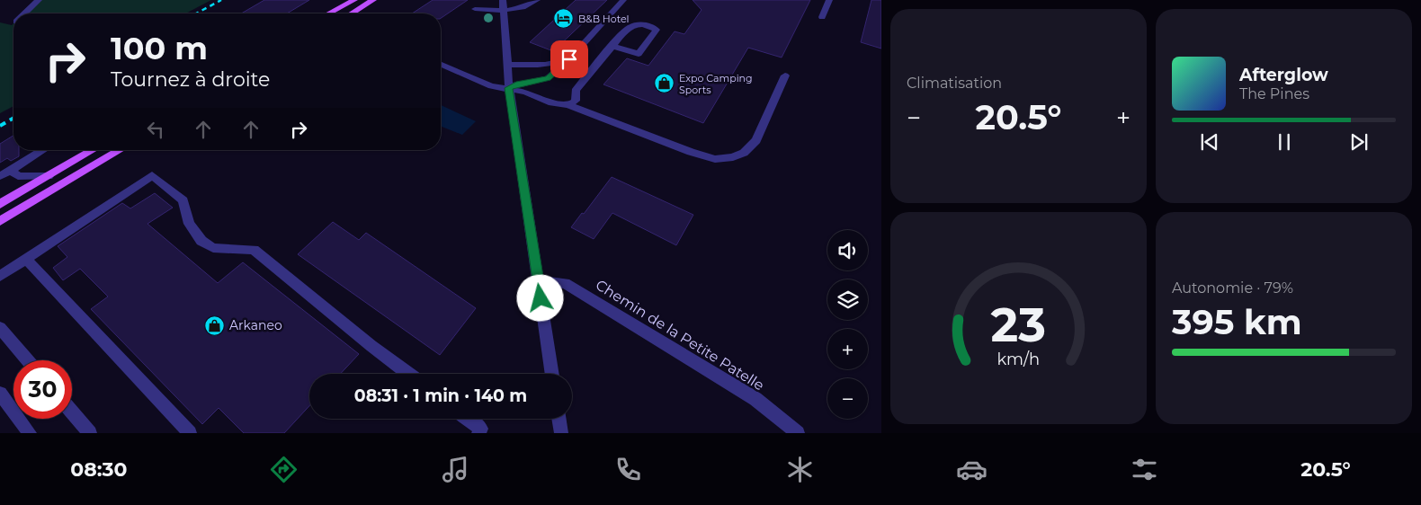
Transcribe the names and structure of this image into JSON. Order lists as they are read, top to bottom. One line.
{"streets":{"street":["Chemin de la Petite Patelle"]},"places":{"hotel":["B&B Hotel"],"shop":["Expo Camping Sports","Arkaneo"]},"page":{"tile":["Climatisation",["Autonomie · 79%","395 km"]],"turn":["100 m","Tournez à droite"],"song":["Afterglow","The Pines"],"heat":["−","20.5°","+"],"map_buttons":["+","−"],"limit":"30","trip":"08:31 · 1 min · 140 m","tabs":["08:30","20.5°"],"gauge":["23","km/h"]}}
